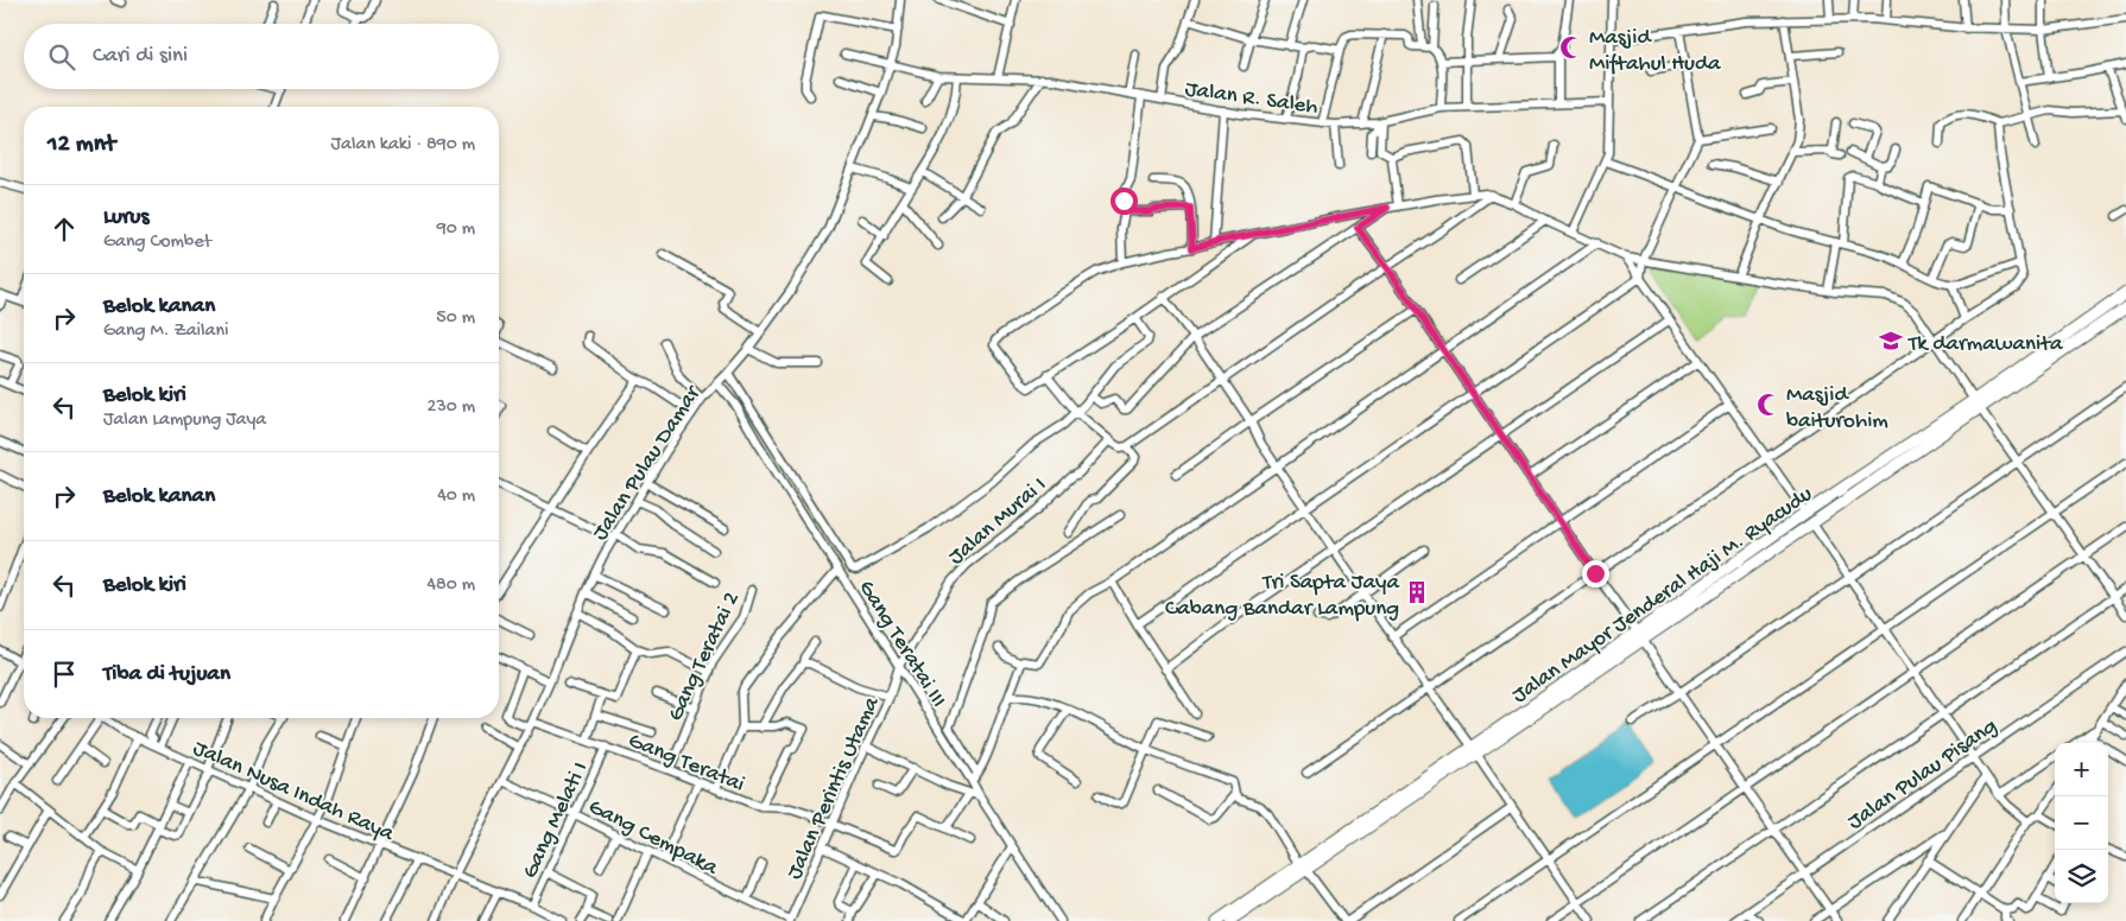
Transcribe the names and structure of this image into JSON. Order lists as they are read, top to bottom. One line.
{"streets":{"main road":["Jalan Mayor Jenderal Haji M. Ryacudu"],"street":["Jalan R. Saleh","Jalan Pulau Damar","Jalan Murai I","Gang Teratai III","Gang Teratai 2","Gang Teratai","Jalan Pulau Pisang","Jalan Perintis Utama","Jalan Nusa Indah Raya","Gang Melati I","Gang Cempaka"]},"crossings":[["Jalan R. Saleh","Jalan Pulau Damar"],["Jalan Pulau Damar","Gang Teratai III"],["Jalan Pulau Damar","Gang Teratai"],["Jalan Pulau Damar","Jalan Nusa Indah Raya"],["Jalan Pulau Damar","Gang Cempaka"],["Jalan Murai I","Gang Teratai III"],["Jalan Murai I","Jalan Perintis Utama"],["Gang Teratai III","Jalan Perintis Utama"],["Gang Teratai 2","Gang Teratai"],["Gang Teratai","Jalan Perintis Utama"],["Gang Teratai","Gang Melati I"],["Jalan Perintis Utama","Gang Cempaka"],["Jalan Nusa Indah Raya","Gang Melati I"],["Gang Melati I","Gang Cempaka"]],"places":{"mosque":["Masjid Miftahul Huda","Masjid baiturohim"],"school or university":["Tk darmawanita"],"building":["Tri Sapta Jaya Cabang Bandar Lampung"]},"page":{"search":"Cari di sini","heading":["12 mnt","Jalan kaki · 890 m"],"list":[["Lurus","Gang Combet","90 m"],["Belok kanan","Gang M. Zailani","50 m"],["Belok kiri","Jalan Lampung Jaya","230 m"],["Belok kanan","40 m"],["Belok kiri","480 m"],"Tiba di tujuan"],"map_buttons":["+","−"]}}
